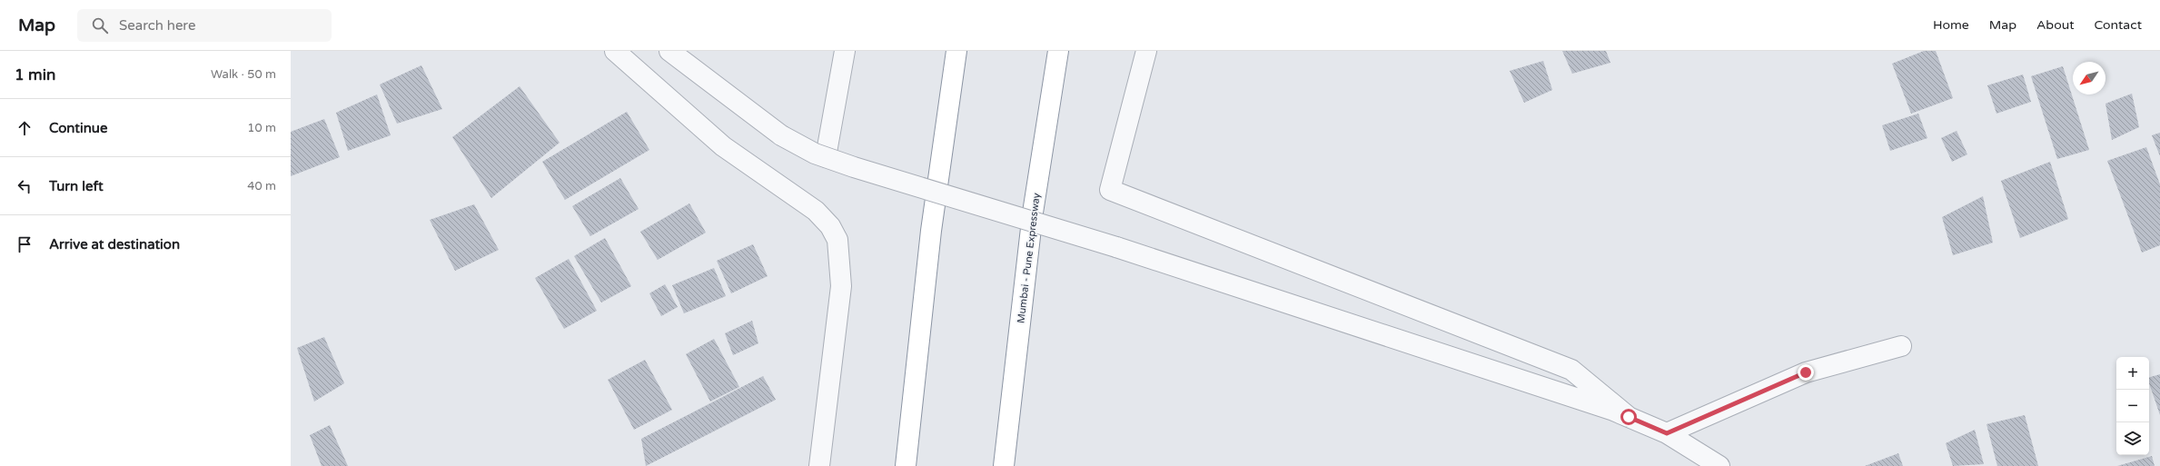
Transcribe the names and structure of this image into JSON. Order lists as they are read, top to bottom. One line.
{"streets":{"highway":["Mumbai - Pune Expressway"]},"north":"bottom left","page":{"header":"Map","search":"Search here","nav":["Home","Map","About","Contact"],"heading":["1 min","Walk · 50 m"],"list":[["Continue","10 m"],["Turn left","40 m"],"Arrive at destination"],"map_buttons":["+","−"]}}
